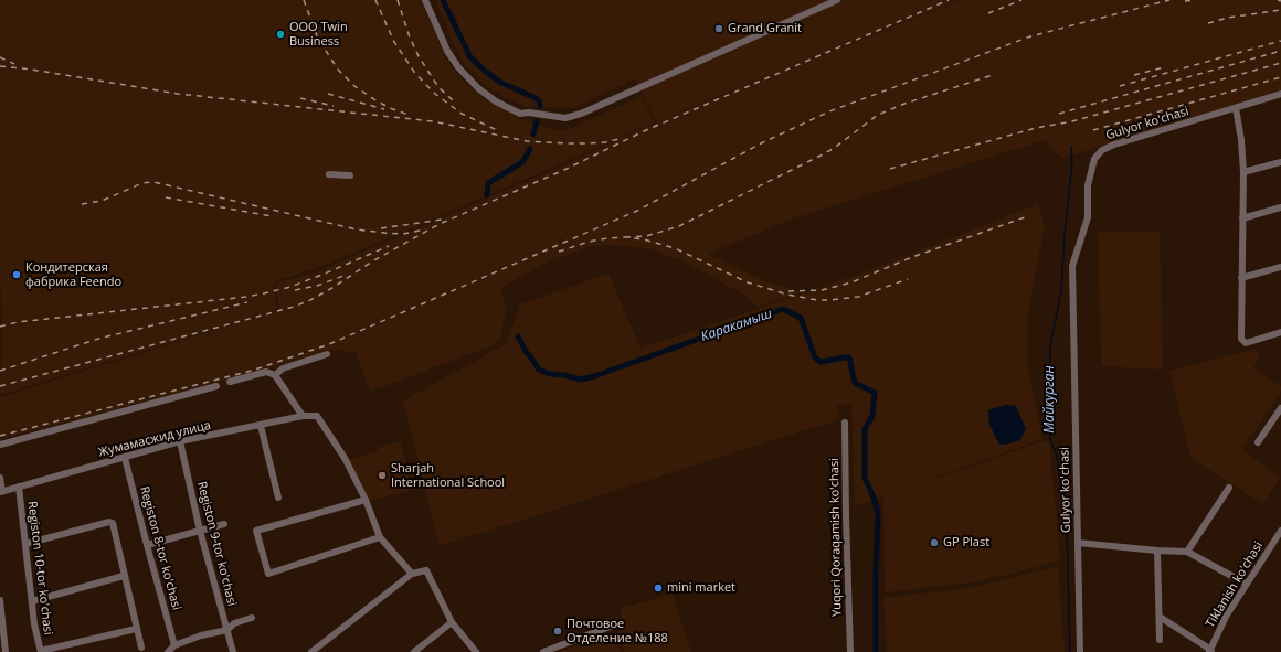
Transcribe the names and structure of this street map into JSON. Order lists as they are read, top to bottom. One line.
{"streets":{"street":["Gulyor ko'chasi","Жумамасжид улица","Yuqori Qoraqamish ko'chasi","Registon 9-tor ko'chasi","Registon 8-tor ko'chasi","Registon 10-tor ko'chasi","Tiklanish ko'chasi"]},"crossings":[["Жумамасжид улица","Registon 9-tor ko'chasi"],["Жумамасжид улица","Registon 8-tor ko'chasi"],["Жумамасжид улица","Registon 10-tor ko'chasi"]],"water":["Каракамыш","Майкурган"],"places":["Grand Granit","ООО Twin Business","Кондитерская фабрика Feendo","Sharjah International School","GP Plast","mini market","Почтовое Отделение №188"]}
